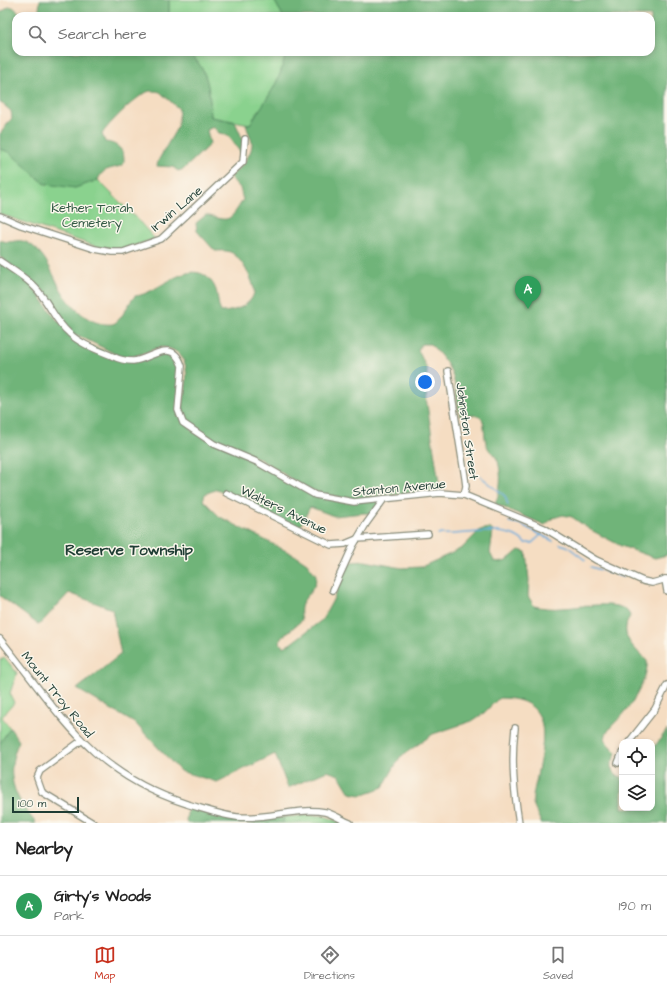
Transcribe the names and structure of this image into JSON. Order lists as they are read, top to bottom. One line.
{"streets":{"street":["Irwin Lane","Johnston Street","Stanton Avenue","Walters Avenue","Mount Troy Road"]},"crossings":[["Johnston Street","Stanton Avenue"]],"districts":["Reserve Township"],"parks":["Kether Torah Cemetery"],"scale_bar":"100 m","page":{"search":"Search here","pins":"A","scale":"100 m","heading":"Nearby","list":[{"mark":"A","name":"Girty's Woods","note":"Park","value":"190 m"}],"nav":["Map","Directions","Saved"]}}
